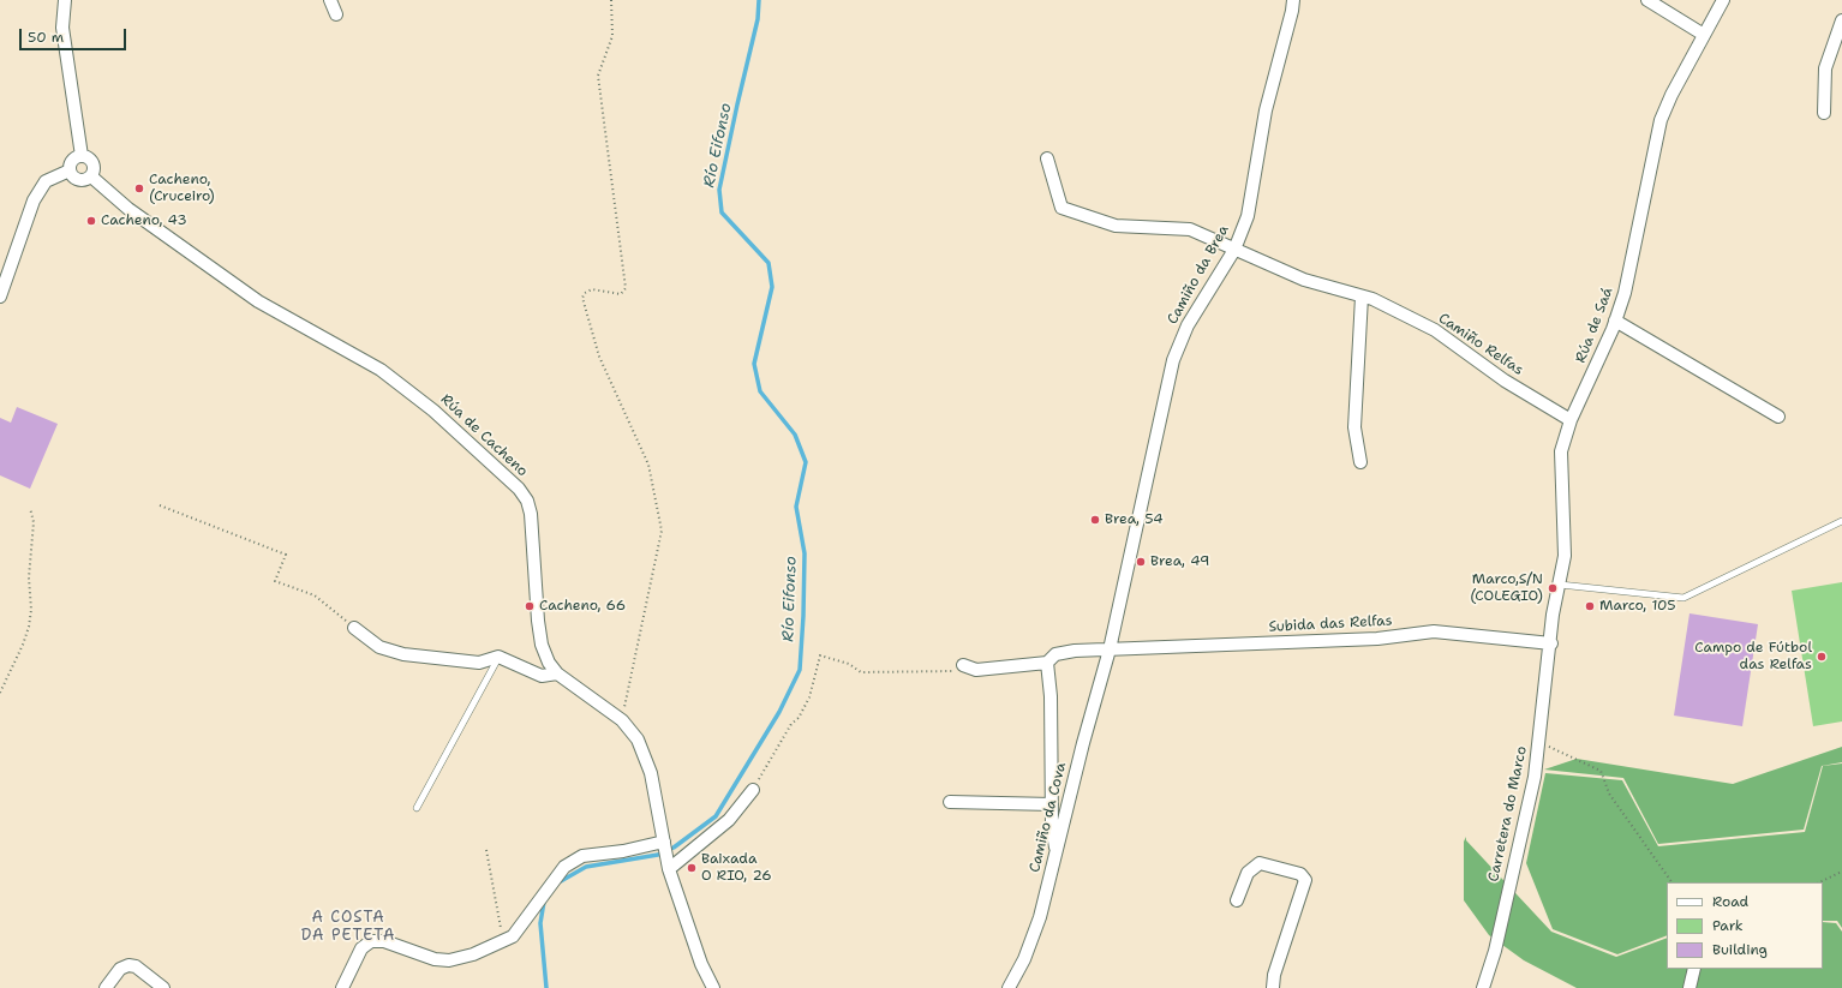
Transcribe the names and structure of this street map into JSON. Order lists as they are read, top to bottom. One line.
{"streets":{"street":["Camiño da Brea","Rúa de Saá","Camiño Relfas","Rúa de Cacheno","Subida das Relfas","Carretera do Marco","Camiño da Cova"]},"crossings":[["Camiño da Brea","Camiño Relfas"],["Camiño da Brea","Subida das Relfas"],["Camiño da Brea","Camiño da Cova"],["Rúa de Saá","Camiño Relfas"],["Rúa de Saá","Subida das Relfas"],["Rúa de Saá","Carretera do Marco"],["Subida das Relfas","Carretera do Marco"],["Subida das Relfas","Camiño da Cova"]],"districts":["A COSTA DA PETETA"],"water":["Río Eifonso"],"places":["Cacheno, (Cruceiro)","Cacheno, 43","Brea, 54","Brea, 49","Marco,S/N (COLEGIO)","Cacheno, 66","Marco, 105","Campo de Fútbol das Relfas","Baixada O RIO, 26"],"legend":["Road","Park","Building"],"scale_bar":"50 m"}
